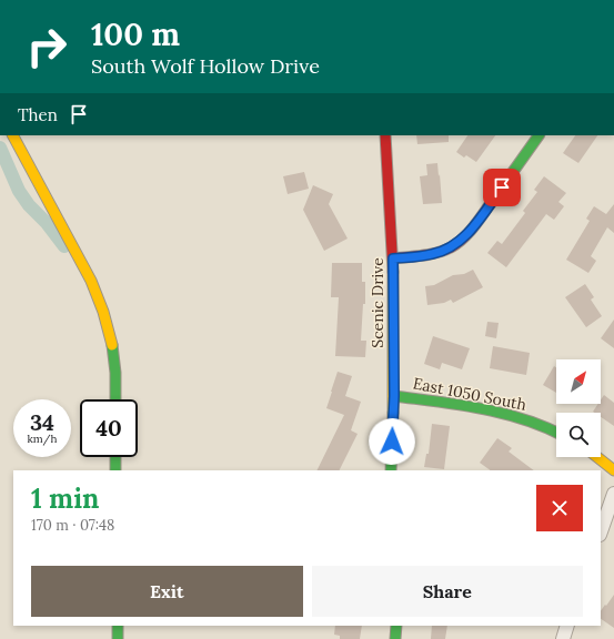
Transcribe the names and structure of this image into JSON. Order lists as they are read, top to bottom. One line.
{"streets":{"street":["Scenic Drive","East 1050 South"]},"crossings":[["Scenic Drive","East 1050 South"]],"north":"top right","page":{"turn":["100 m","South Wolf Hollow Drive"],"then":"Then","speed":"34 km/h","limit":"40","heading":["1 min","170 m · 07:48"],"buttons":["Exit","Share"]}}
